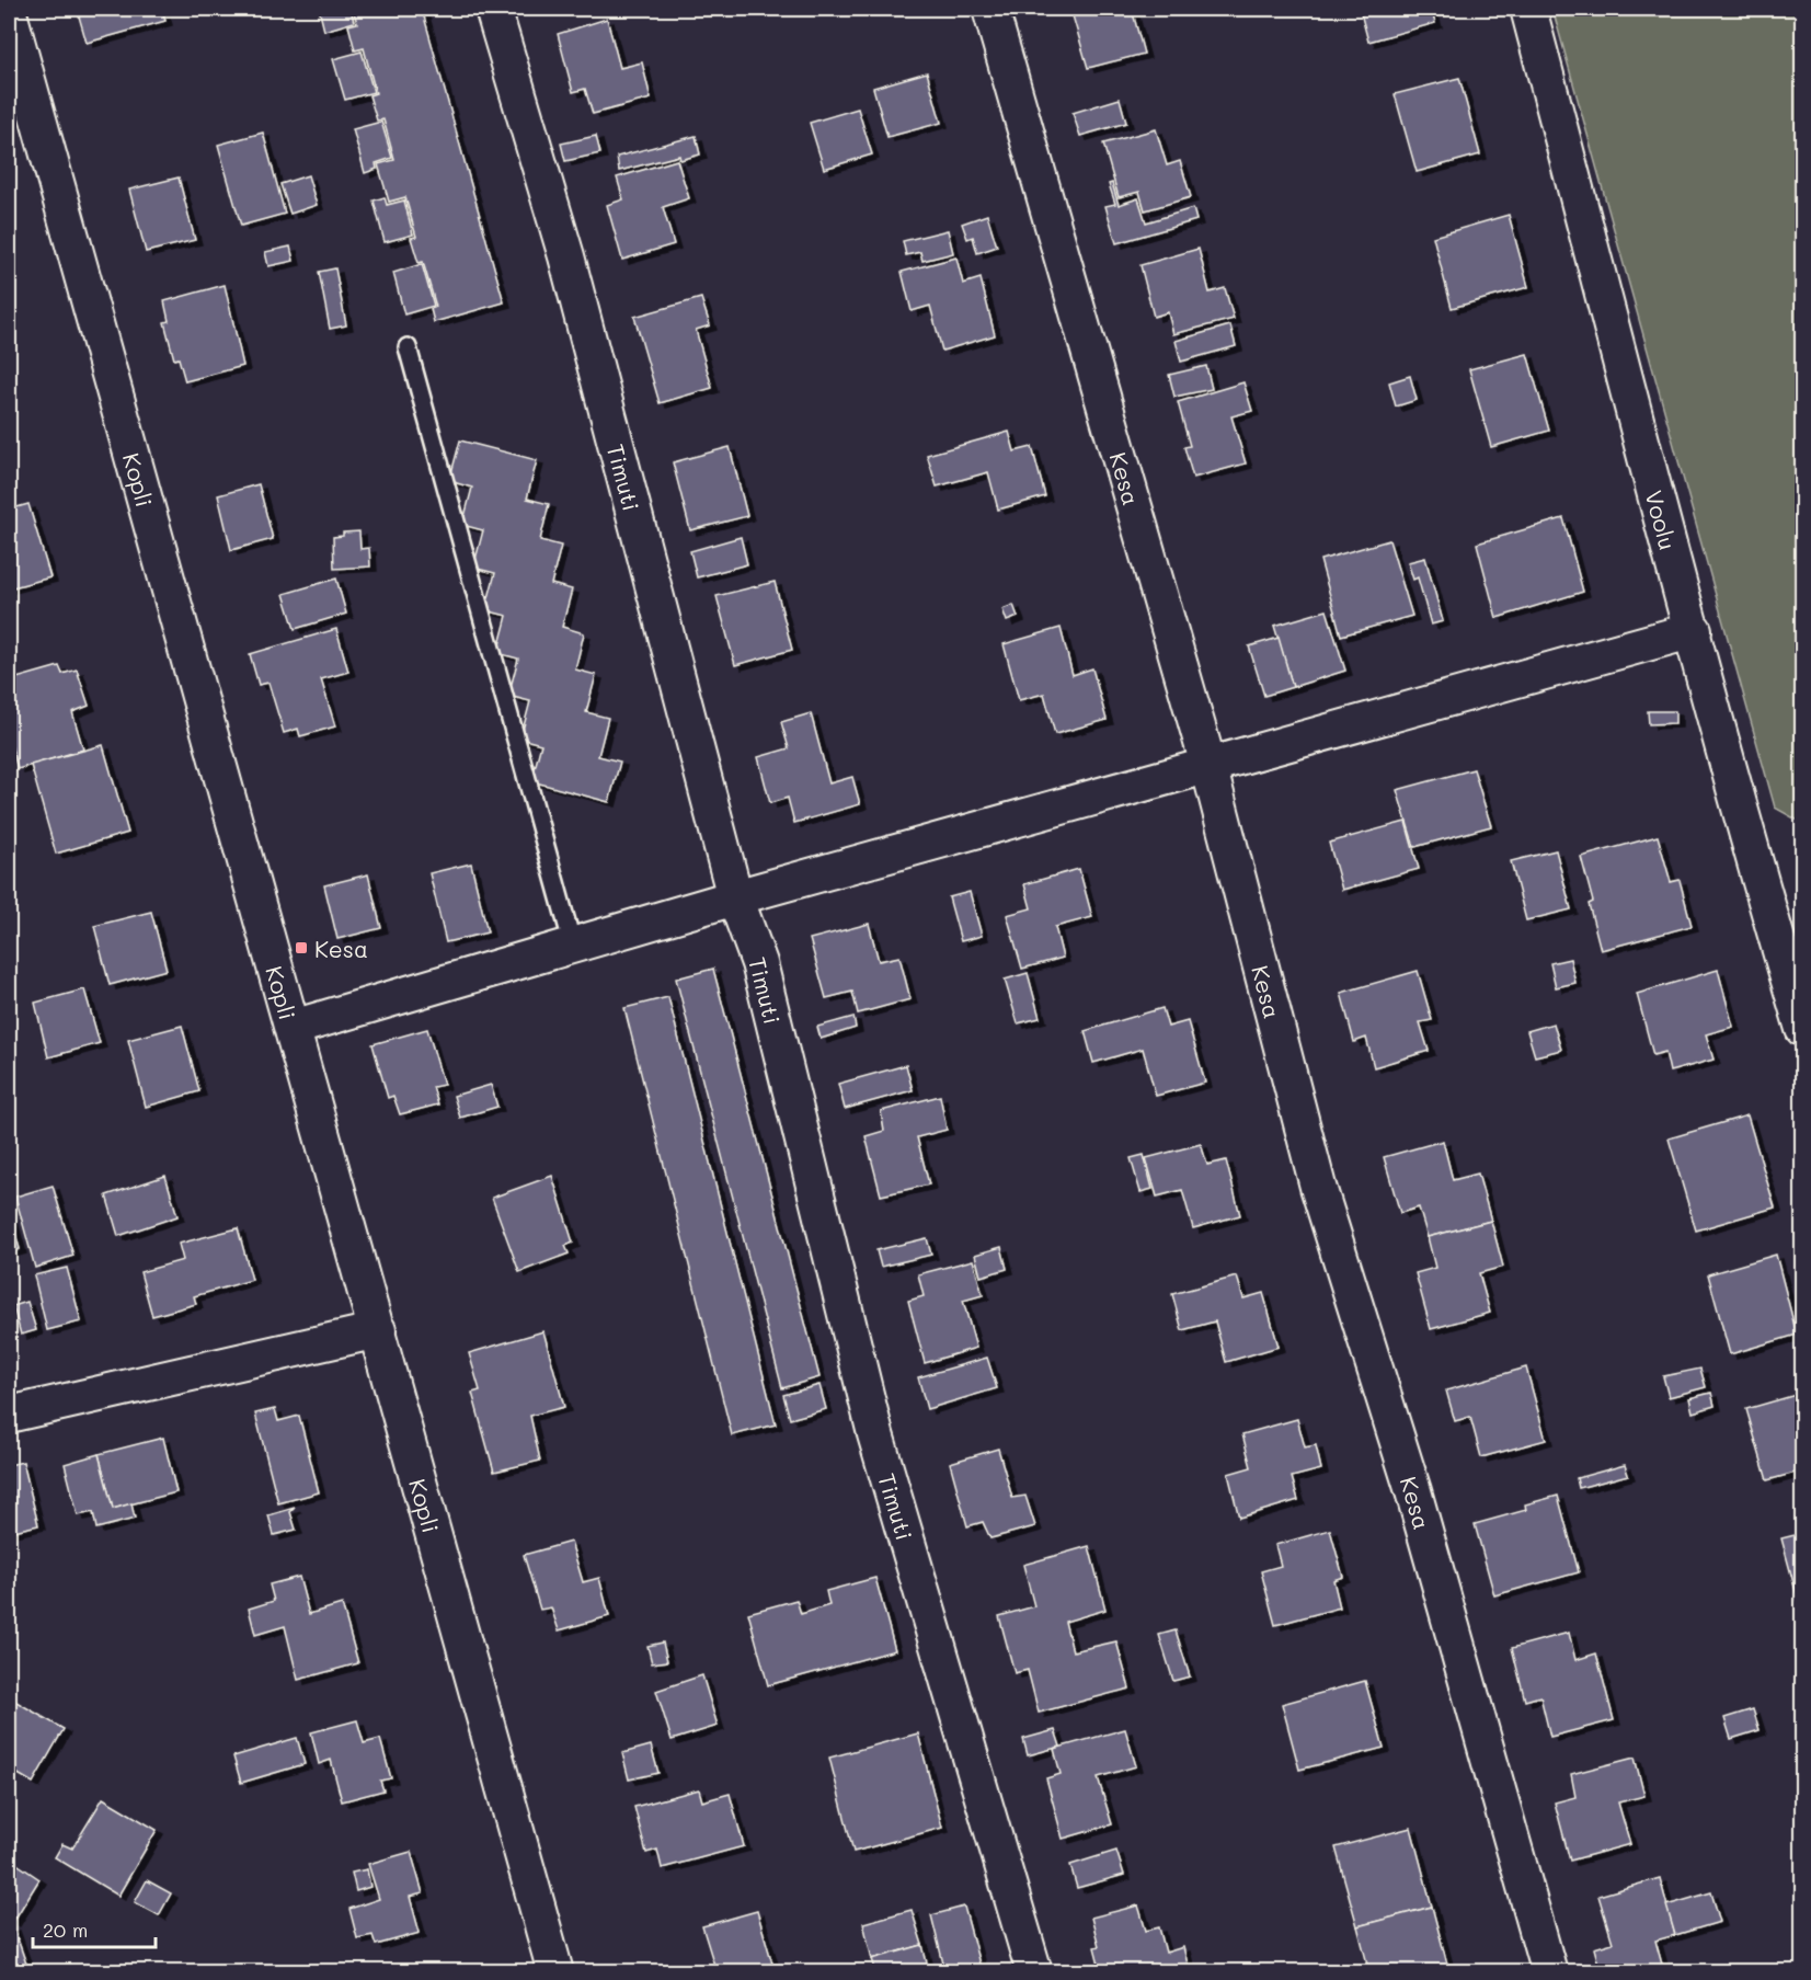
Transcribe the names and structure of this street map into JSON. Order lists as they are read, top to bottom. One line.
{"streets":{"street":["Timuti","Kesa","Kopli","Voolu"]},"places":{"transit":["Kesa"]},"scale_bar":"20 m"}
